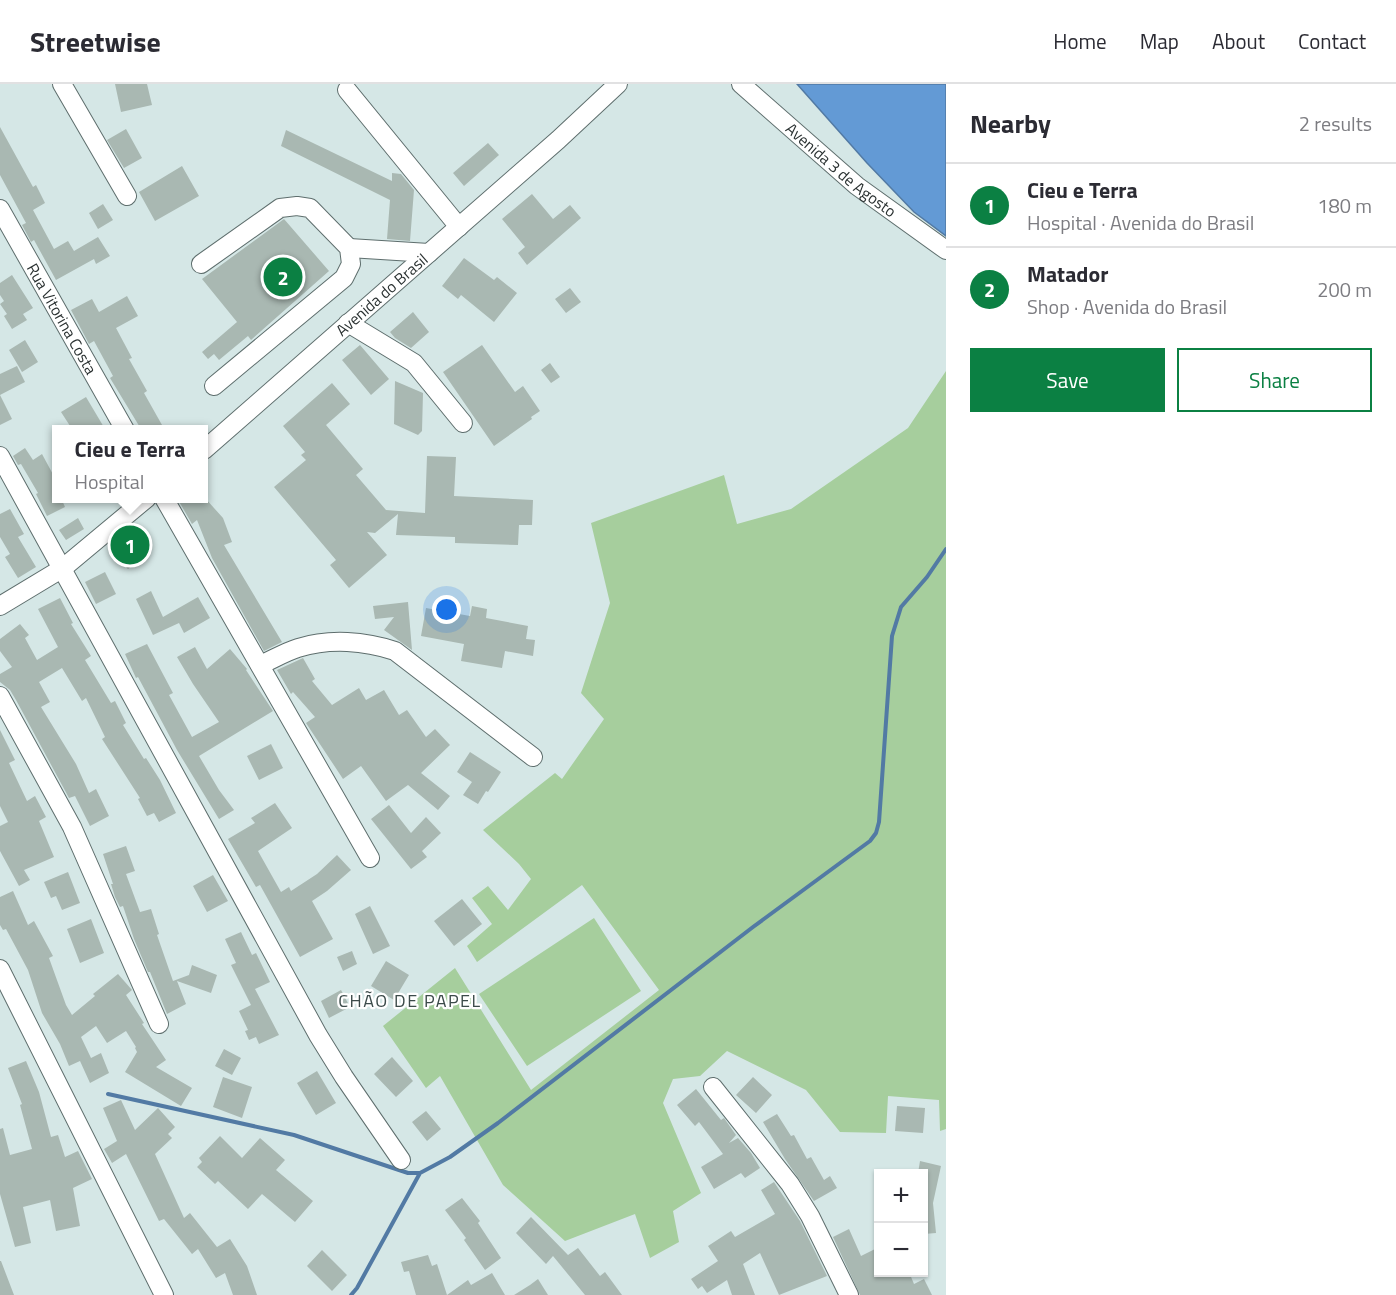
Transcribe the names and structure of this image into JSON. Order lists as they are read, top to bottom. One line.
{"streets":{"street":["Avenida 3 de Agosto","Avenida do Brasil","Rua Vitorina Costa"]},"districts":["CHÃO DE PAPEL"],"page":{"header":"Streetwise","nav":["Home","Map","About","Contact"],"heading":["Nearby","2 results"],"list":[{"mark":"1","name":"Cieu e Terra","note":"Hospital · Avenida do Brasil","value":"180 m"},{"mark":"2","name":"Matador","note":"Shop · Avenida do Brasil","value":"200 m"}],"pins":["2","1"],"buttons":["Save","Share"],"popup":["Cieu e Terra","Hospital"],"map_buttons":["+","−"]}}
